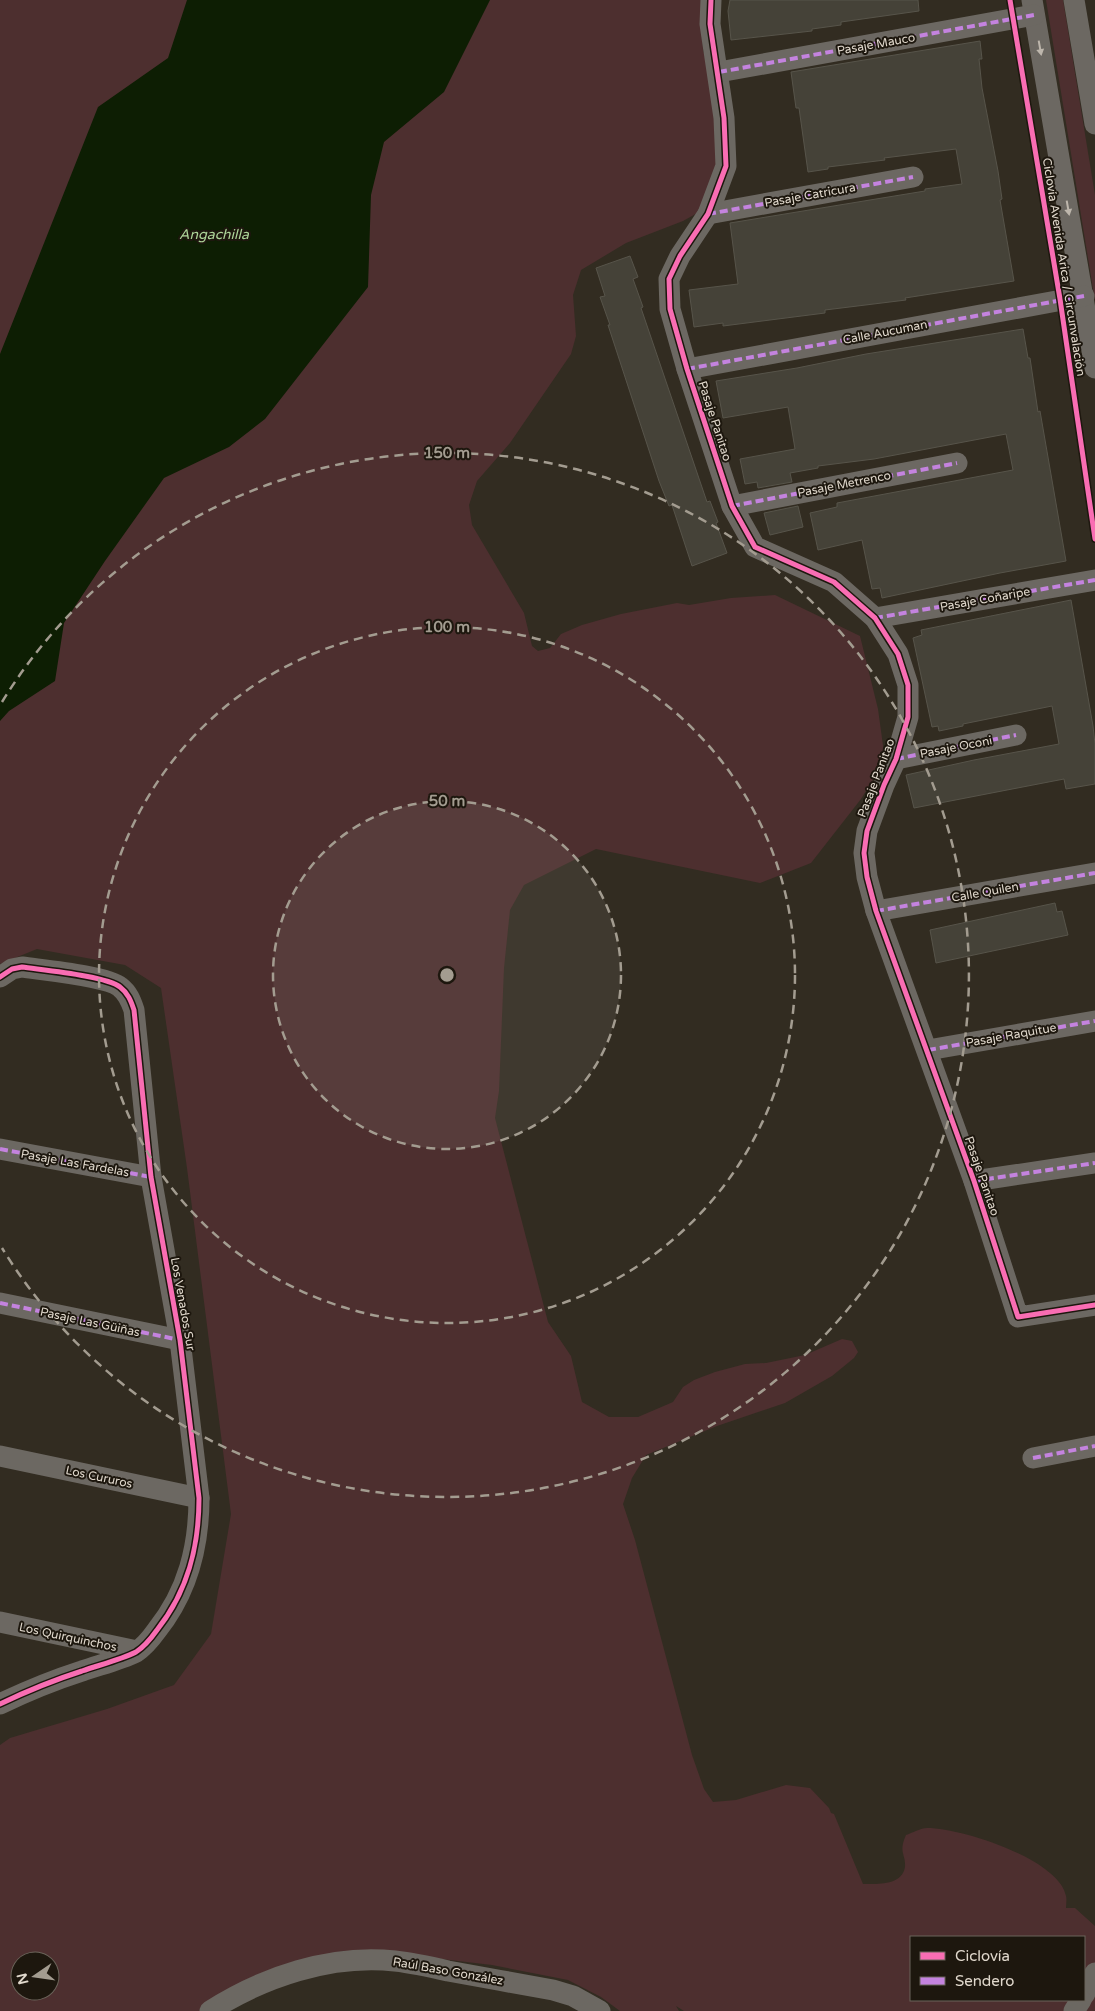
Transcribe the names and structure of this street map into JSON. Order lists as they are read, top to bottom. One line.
{"streets":{"street":["Pasaje Mauco","Pasaje Catricura","Calle Aucuman","Pasaje Panitao","Pasaje Metrenco","Pasaje Coñaripe","Pasaje Oconi","Calle Quilen","Pasaje Raquitue","Pasaje Las Fardelas","Los Venados Sur","Pasaje Las Güiñas","Los Cururos","Los Quirquinchos","Raúl Baso González"],"cycle path":["Ciclovía Avenida Arica / Circunvalación"]},"crossings":[["Pasaje Mauco","Pasaje Panitao"],["Pasaje Catricura","Pasaje Panitao"],["Calle Aucuman","Pasaje Panitao"],["Pasaje Panitao","Pasaje Metrenco"],["Pasaje Panitao","Pasaje Coñaripe"],["Pasaje Panitao","Pasaje Oconi"],["Pasaje Panitao","Calle Quilen"],["Pasaje Panitao","Pasaje Raquitue"],["Pasaje Las Fardelas","Los Venados Sur"],["Los Venados Sur","Pasaje Las Güiñas"],["Los Venados Sur","Los Cururos"],["Los Venados Sur","Los Quirquinchos"]],"water":["Angachilla"],"legend":["Ciclovía","Sendero"],"north":"left","rings":["150 m","100 m","50 m"]}
